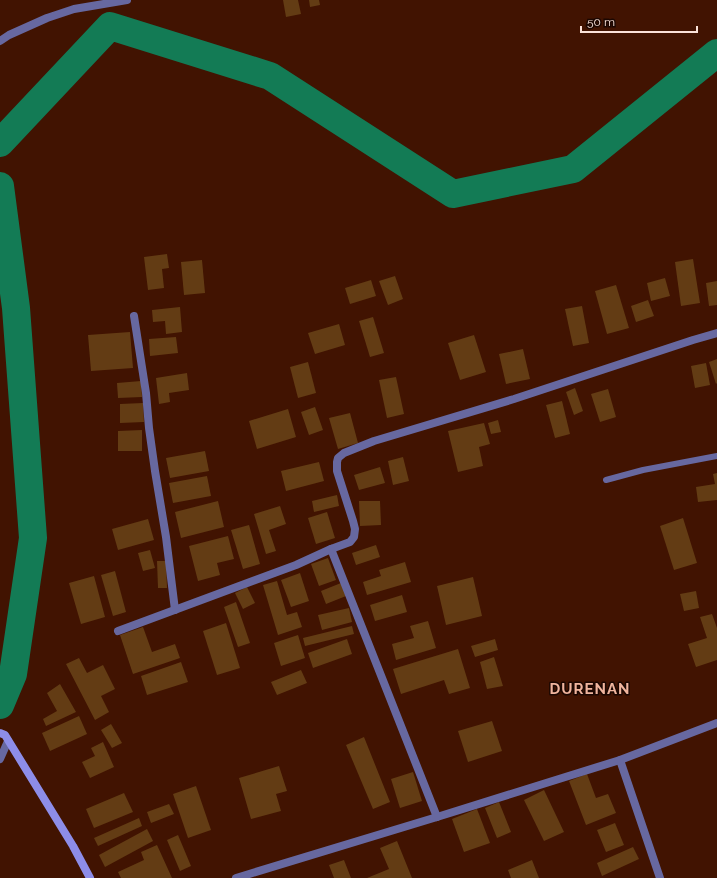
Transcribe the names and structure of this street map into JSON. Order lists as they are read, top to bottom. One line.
{"districts":["DURENAN"],"scale_bar":"50 m"}
